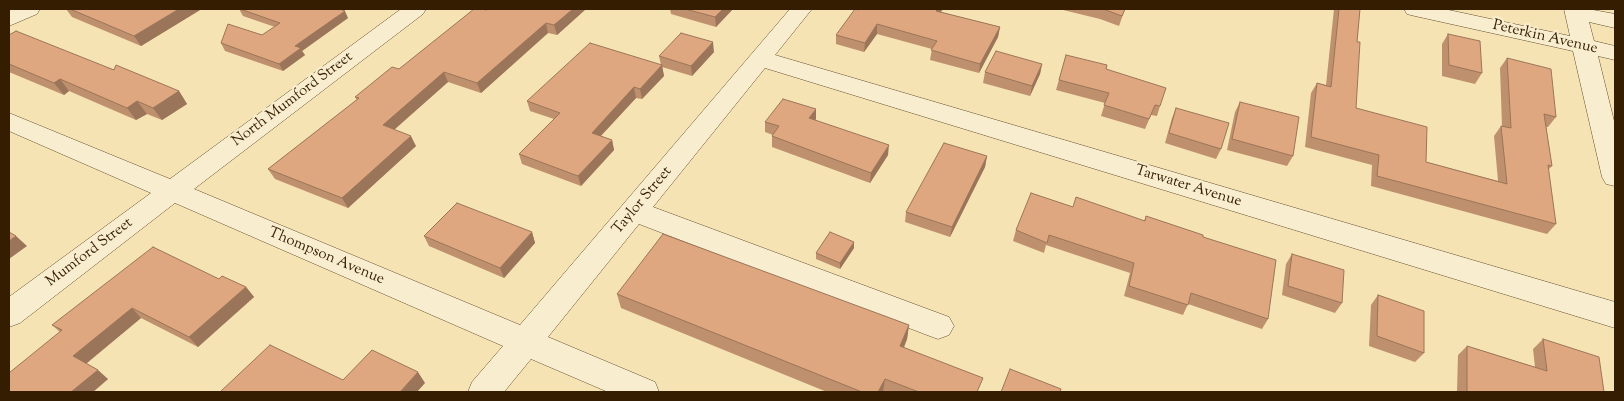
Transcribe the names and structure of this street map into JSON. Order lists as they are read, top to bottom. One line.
{"streets":{"street":["Peterkin Avenue","North Mumford Street","Tarwater Avenue","Taylor Street","Mumford Street","Thompson Avenue"]},"crossings":[["North Mumford Street","Mumford Street"],["North Mumford Street","Thompson Avenue"],["Tarwater Avenue","Taylor Street"],["Taylor Street","Thompson Avenue"],["Mumford Street","Thompson Avenue"]]}
